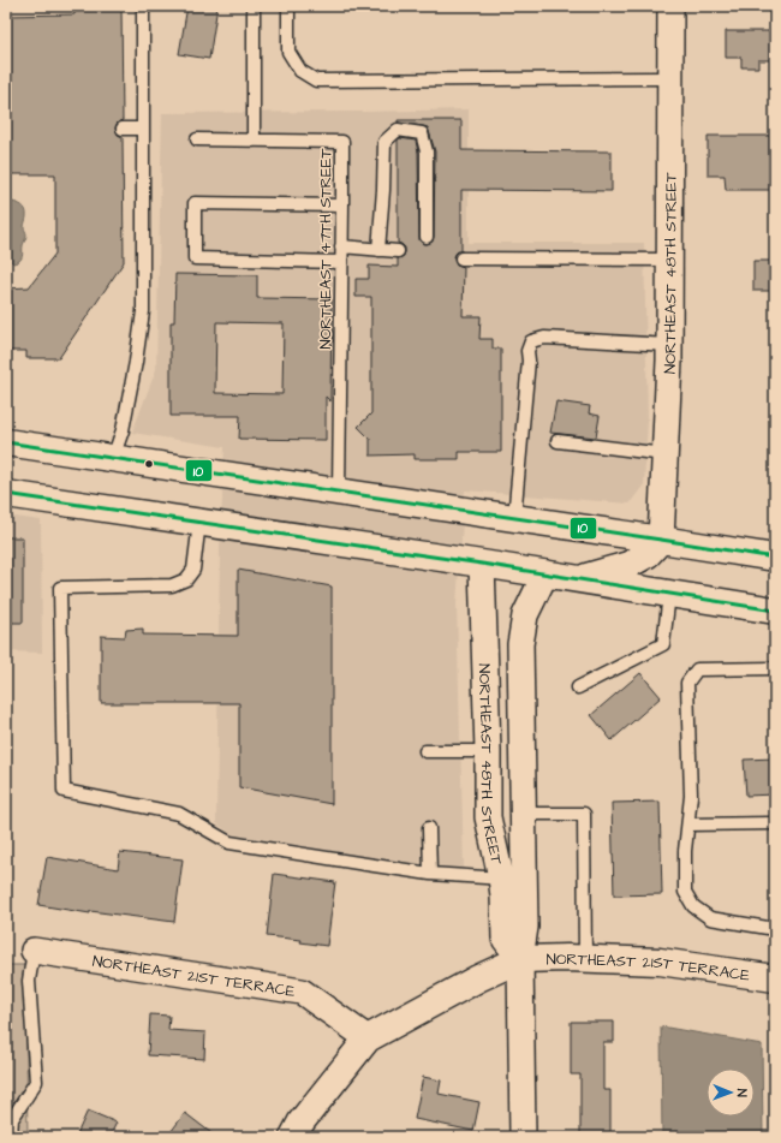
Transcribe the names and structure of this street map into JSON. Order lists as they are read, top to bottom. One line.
{"streets":{"main road":["NORTHEAST 21ST TERRACE"],"street":["NORTHEAST 48TH STREET"],"lane":["NORTHEAST 47TH STREET"]},"crossings":[["NORTHEAST 48TH STREET","NORTHEAST 21ST TERRACE"]],"lines":["transit line 10"],"north":"right"}
